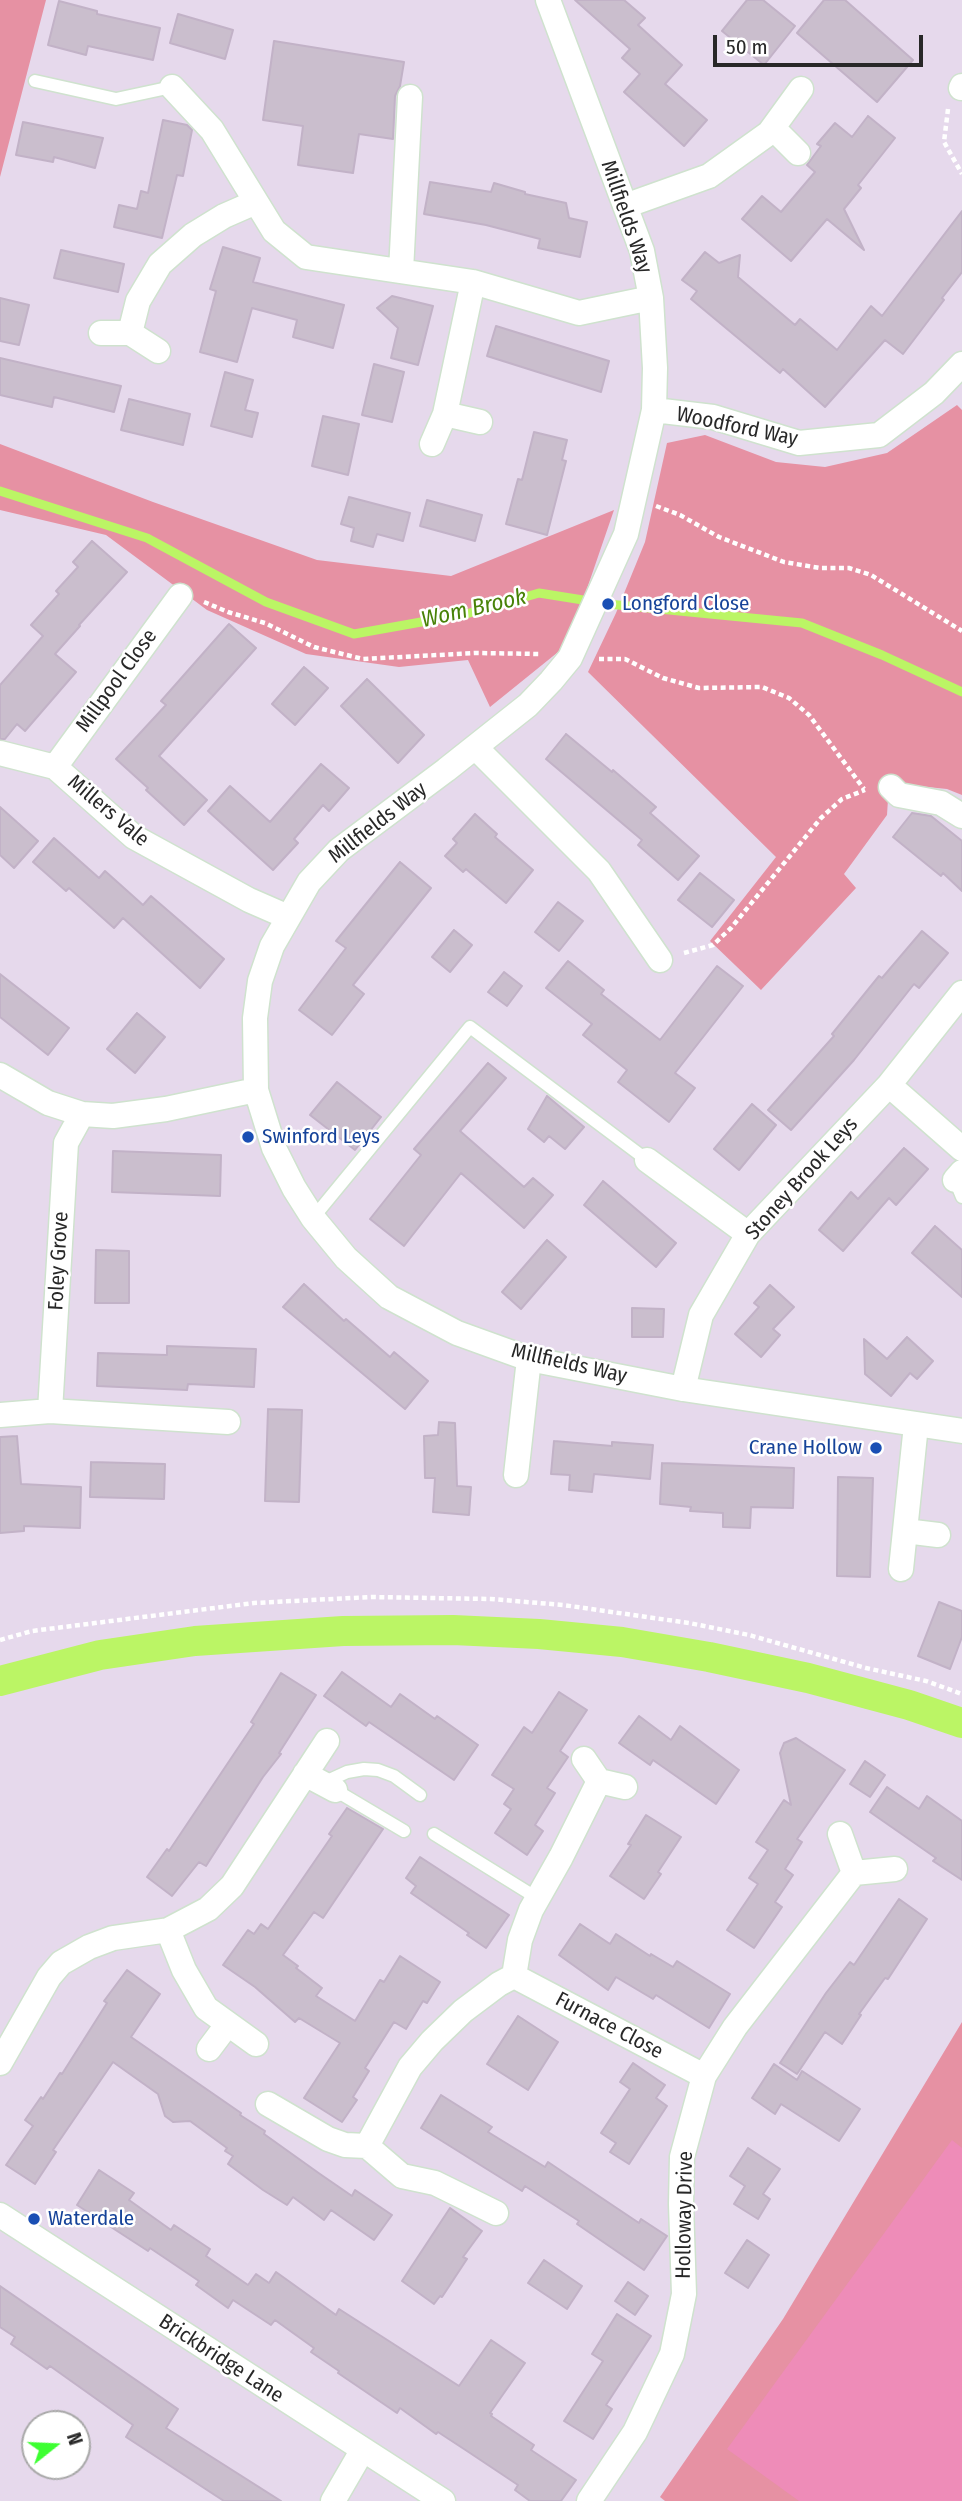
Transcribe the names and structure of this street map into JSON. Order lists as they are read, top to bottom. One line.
{"streets":{"street":["Millfields Way","Woodford Way","Millpool Close","Millers Vale","Stoney Brook Leys","Foley Grove","Furnace Close","Holloway Drive","Brickbridge Lane"]},"crossings":[["Millfields Way","Woodford Way"],["Millfields Way","Millers Vale"],["Millfields Way","Stoney Brook Leys"],["Millpool Close","Millers Vale"],["Furnace Close","Holloway Drive"]],"water":["Wom Brook"],"places":["Longford Close","Swinford Leys","Crane Hollow","Waterdale"],"scale_bar":"50 m","north":"right"}
